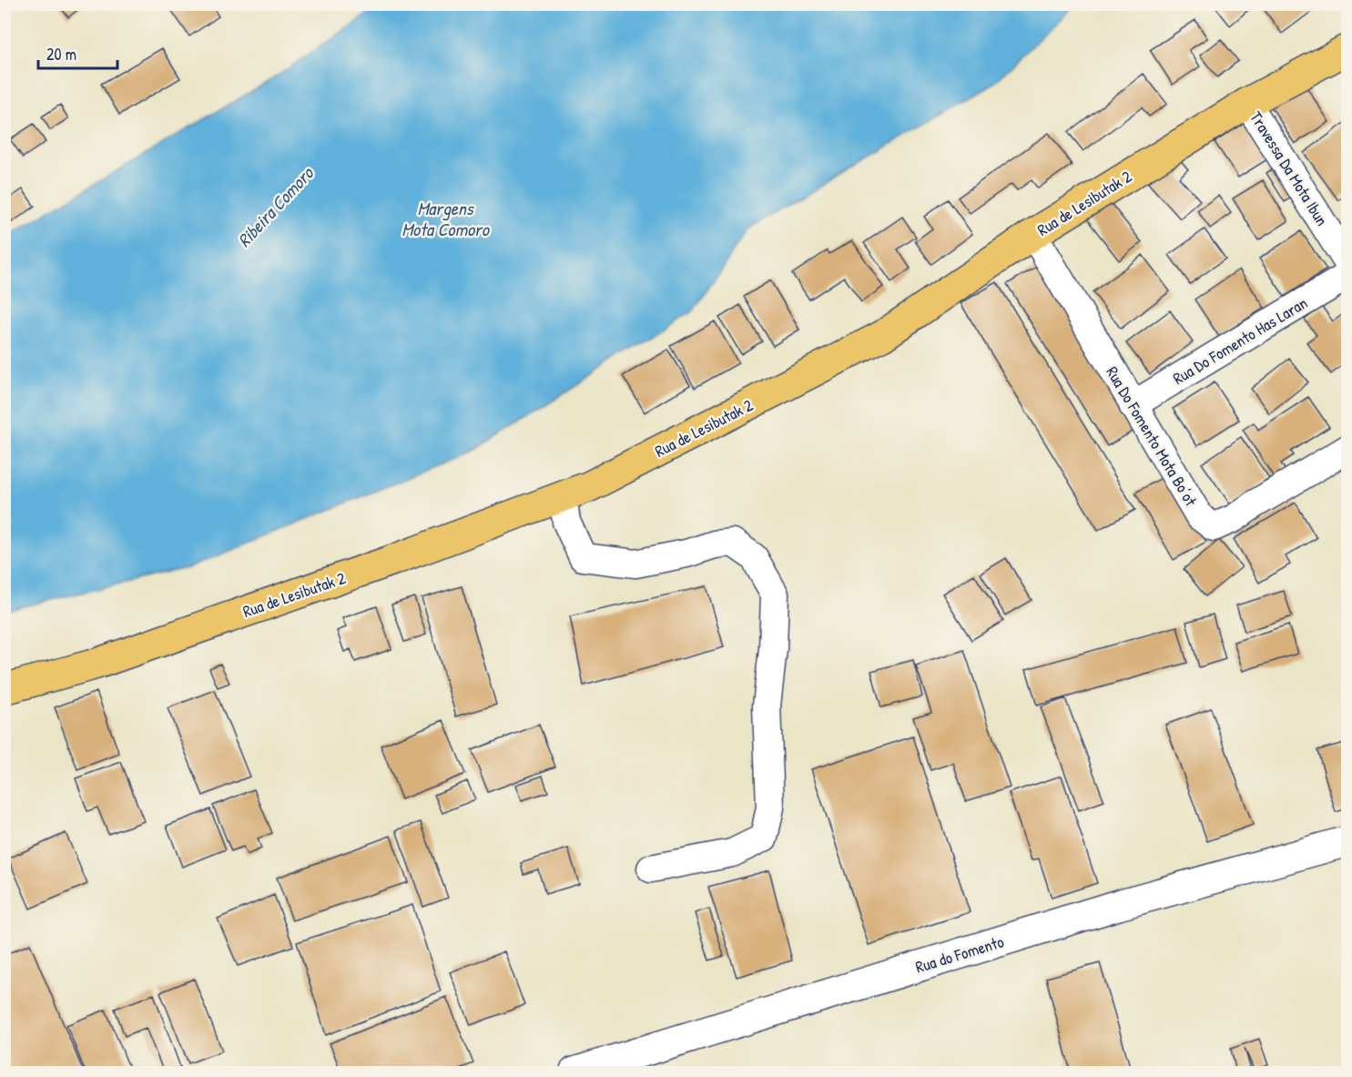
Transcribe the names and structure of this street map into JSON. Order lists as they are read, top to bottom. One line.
{"streets":{"main road":["Rua de Lesibutak 2"],"street":["Travessa Da Mota Ibun","Rua Do Fomento Has Laran","Rua Do Fomento Mota Bo’ot","Rua do Fomento"]},"crossings":[["Travessa Da Mota Ibun","Rua de Lesibutak 2"],["Rua de Lesibutak 2","Rua Do Fomento Mota Bo’ot"],["Rua Do Fomento Has Laran","Rua Do Fomento Mota Bo’ot"]],"water":["Ribeira Comoro","Margens Mota Comoro"],"scale_bar":"20 m"}
